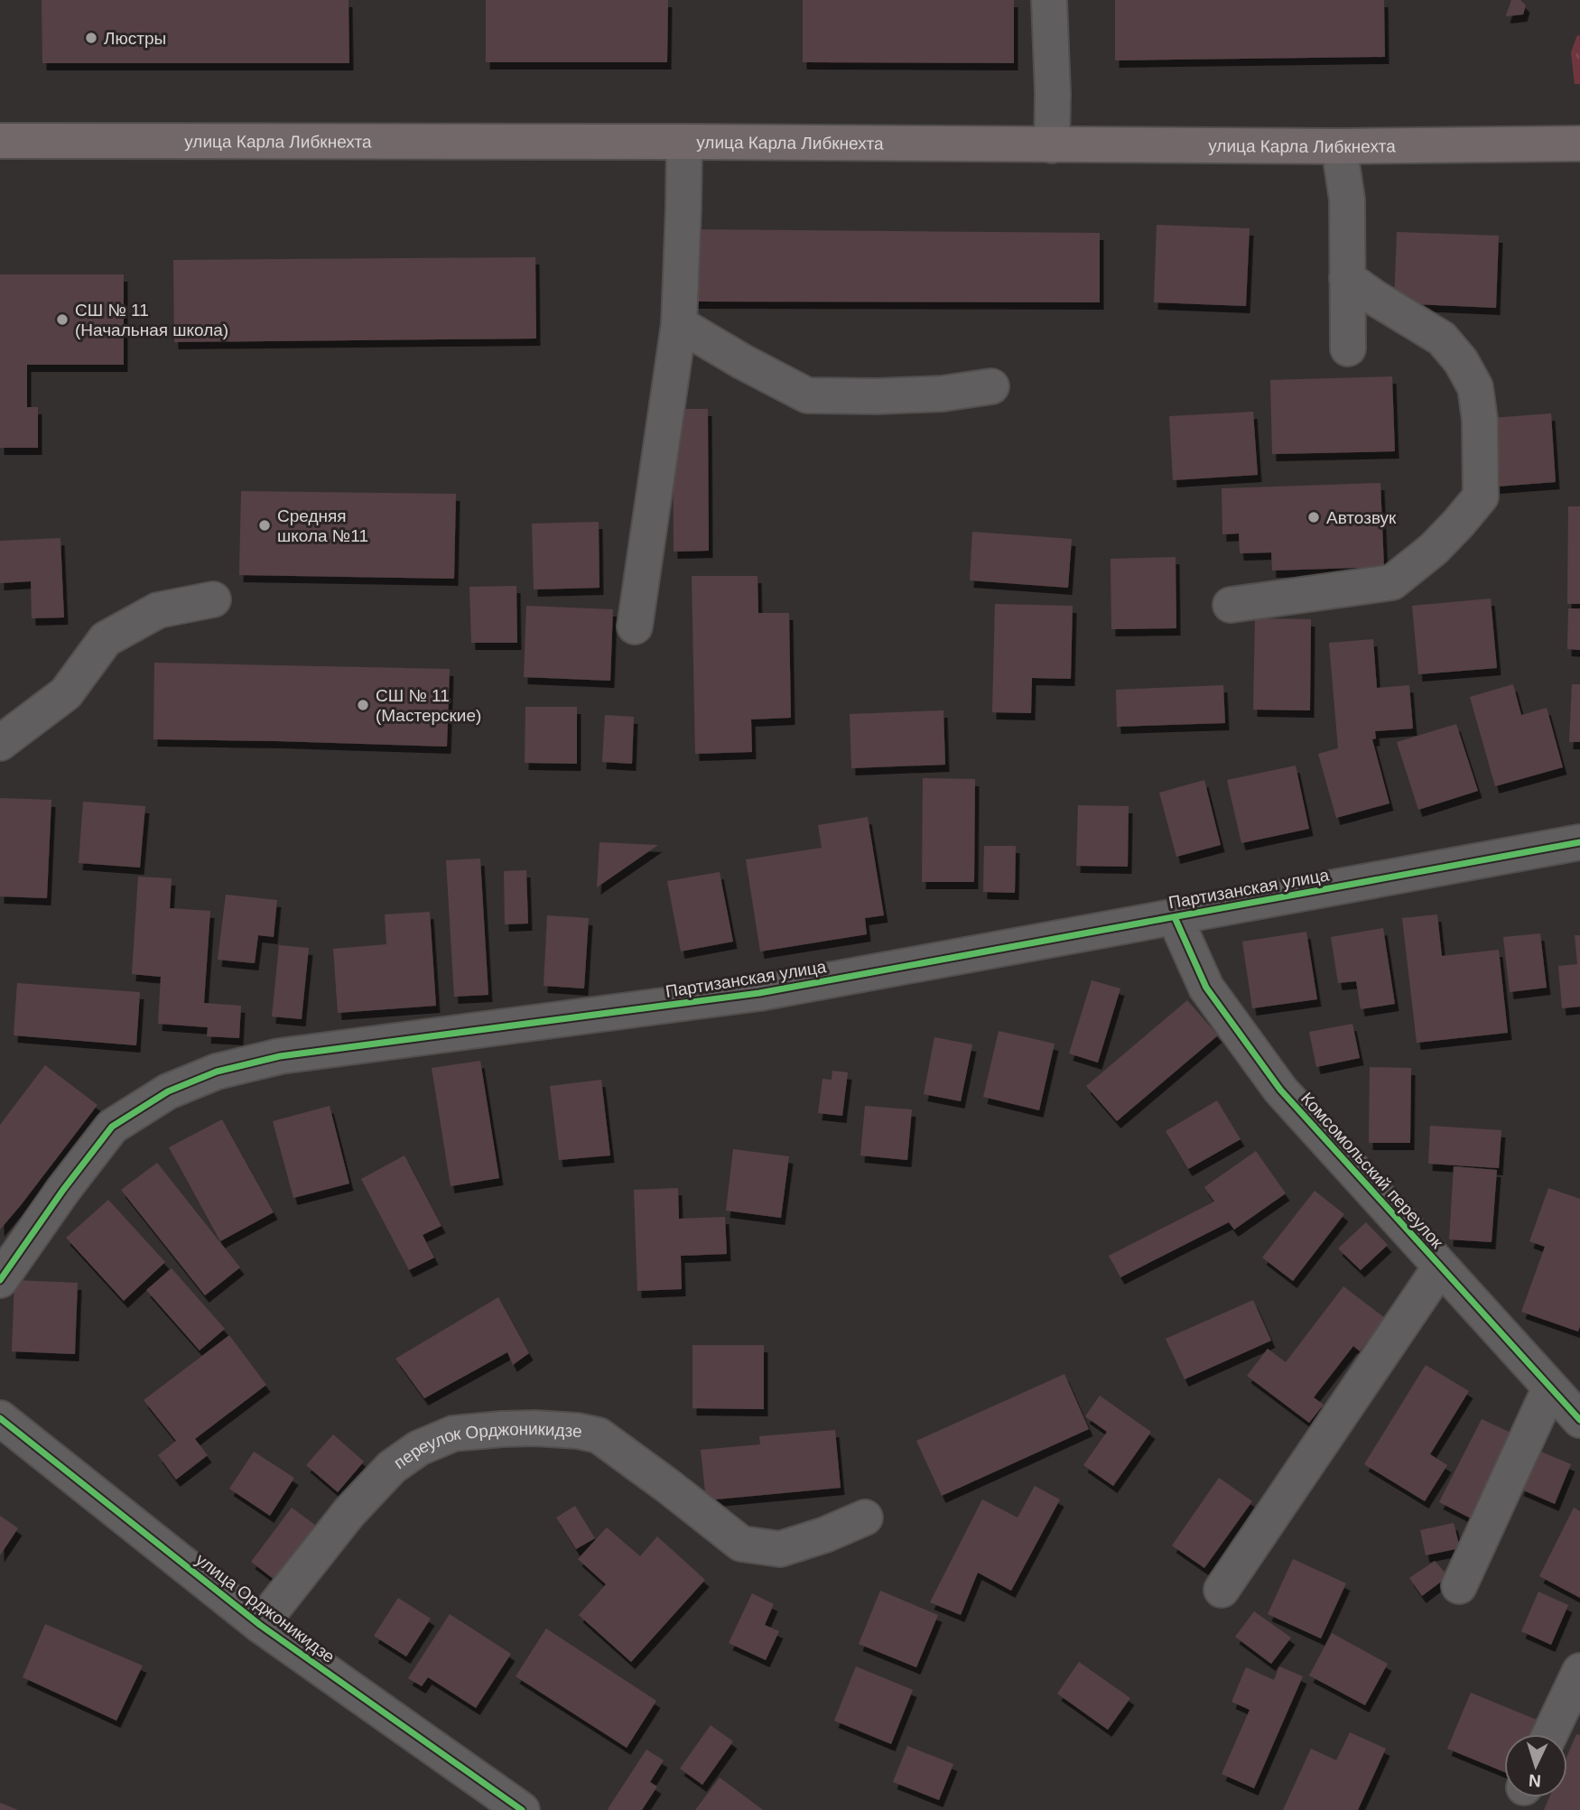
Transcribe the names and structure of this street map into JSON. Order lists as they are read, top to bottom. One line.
{"streets":{"main road":["улица Карла Либкнехта"],"street":["Партизанская улица","Комсомольский переулок","переулок Орджоникидзе","улица Орджоникидзе"]},"crossings":[["Партизанская улица","Комсомольский переулок"],["переулок Орджоникидзе","улица Орджоникидзе"]],"places":["Люстры","СШ № 11 (Начальная школа)","Автозвук","Средняя школа №11","СШ № 11 (Мастерские)"],"north":"bottom"}
